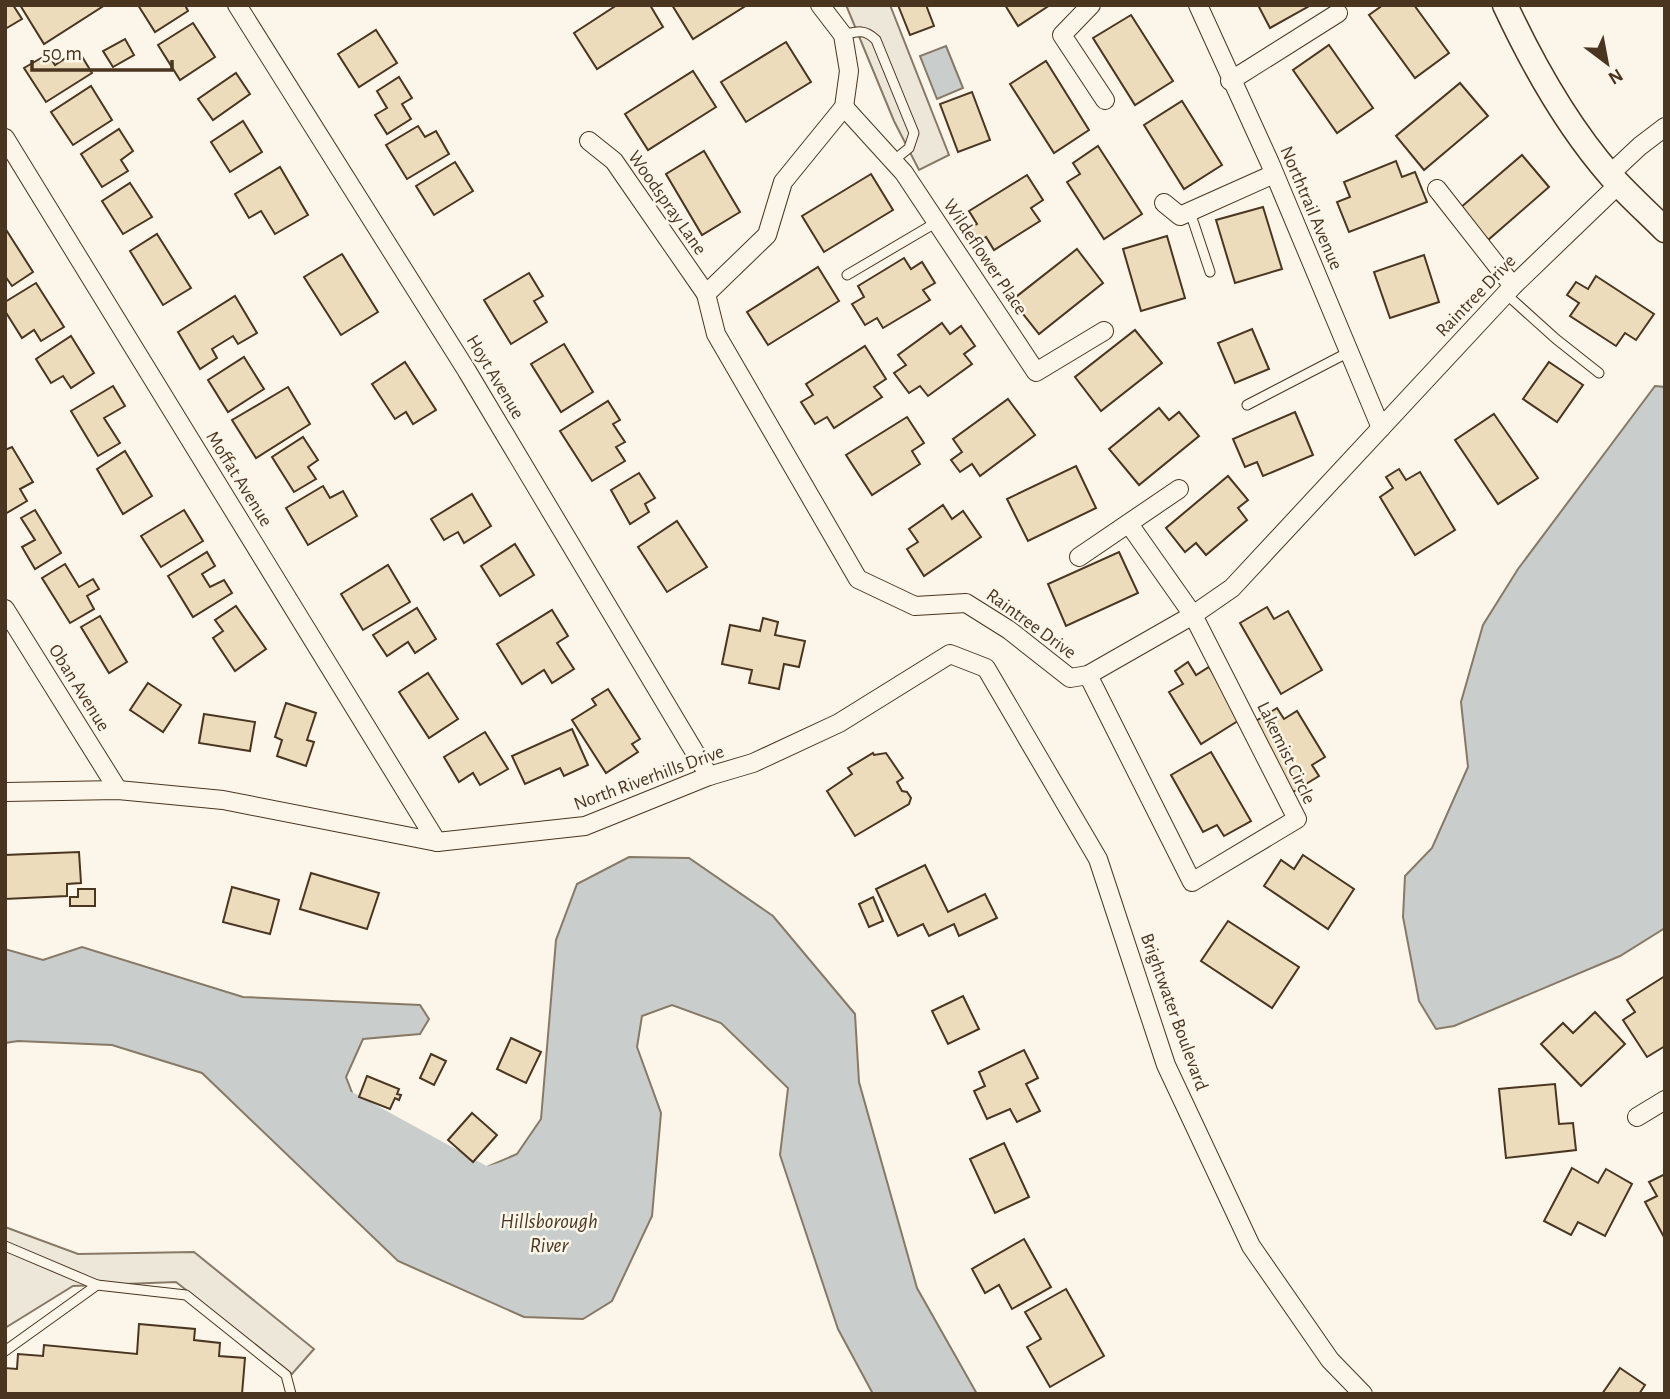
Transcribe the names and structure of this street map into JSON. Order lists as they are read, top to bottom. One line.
{"streets":{"street":["Woodspray Lane","Northtrail Avenue","Wildeflower Place","Raintree Drive","Hoyt Avenue","Moffat Avenue","Oban Avenue","Lakemist Circle","North Riverhills Drive","Brightwater Boulevard"]},"crossings":[["Woodspray Lane","Raintree Drive"],["Northtrail Avenue","Raintree Drive"],["Raintree Drive","Lakemist Circle"],["Hoyt Avenue","North Riverhills Drive"],["Moffat Avenue","North Riverhills Drive"],["Oban Avenue","North Riverhills Drive"],["North Riverhills Drive","Brightwater Boulevard"]],"water":["Hillsborough River"],"scale_bar":"50 m","north":"bottom right"}
